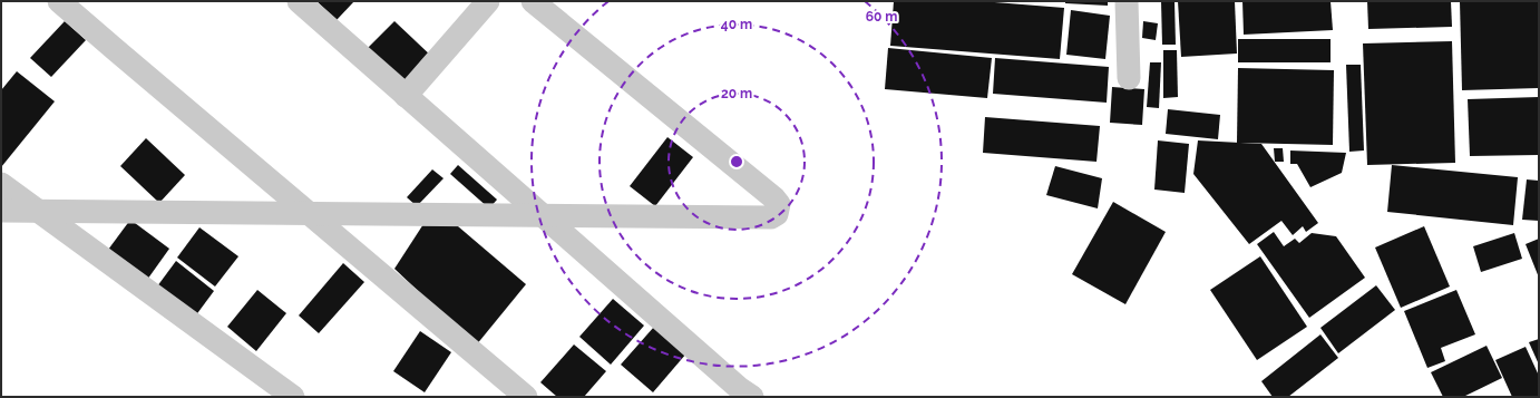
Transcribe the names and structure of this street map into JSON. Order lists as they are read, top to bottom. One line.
{"rings":["60 m","40 m","20 m"]}
